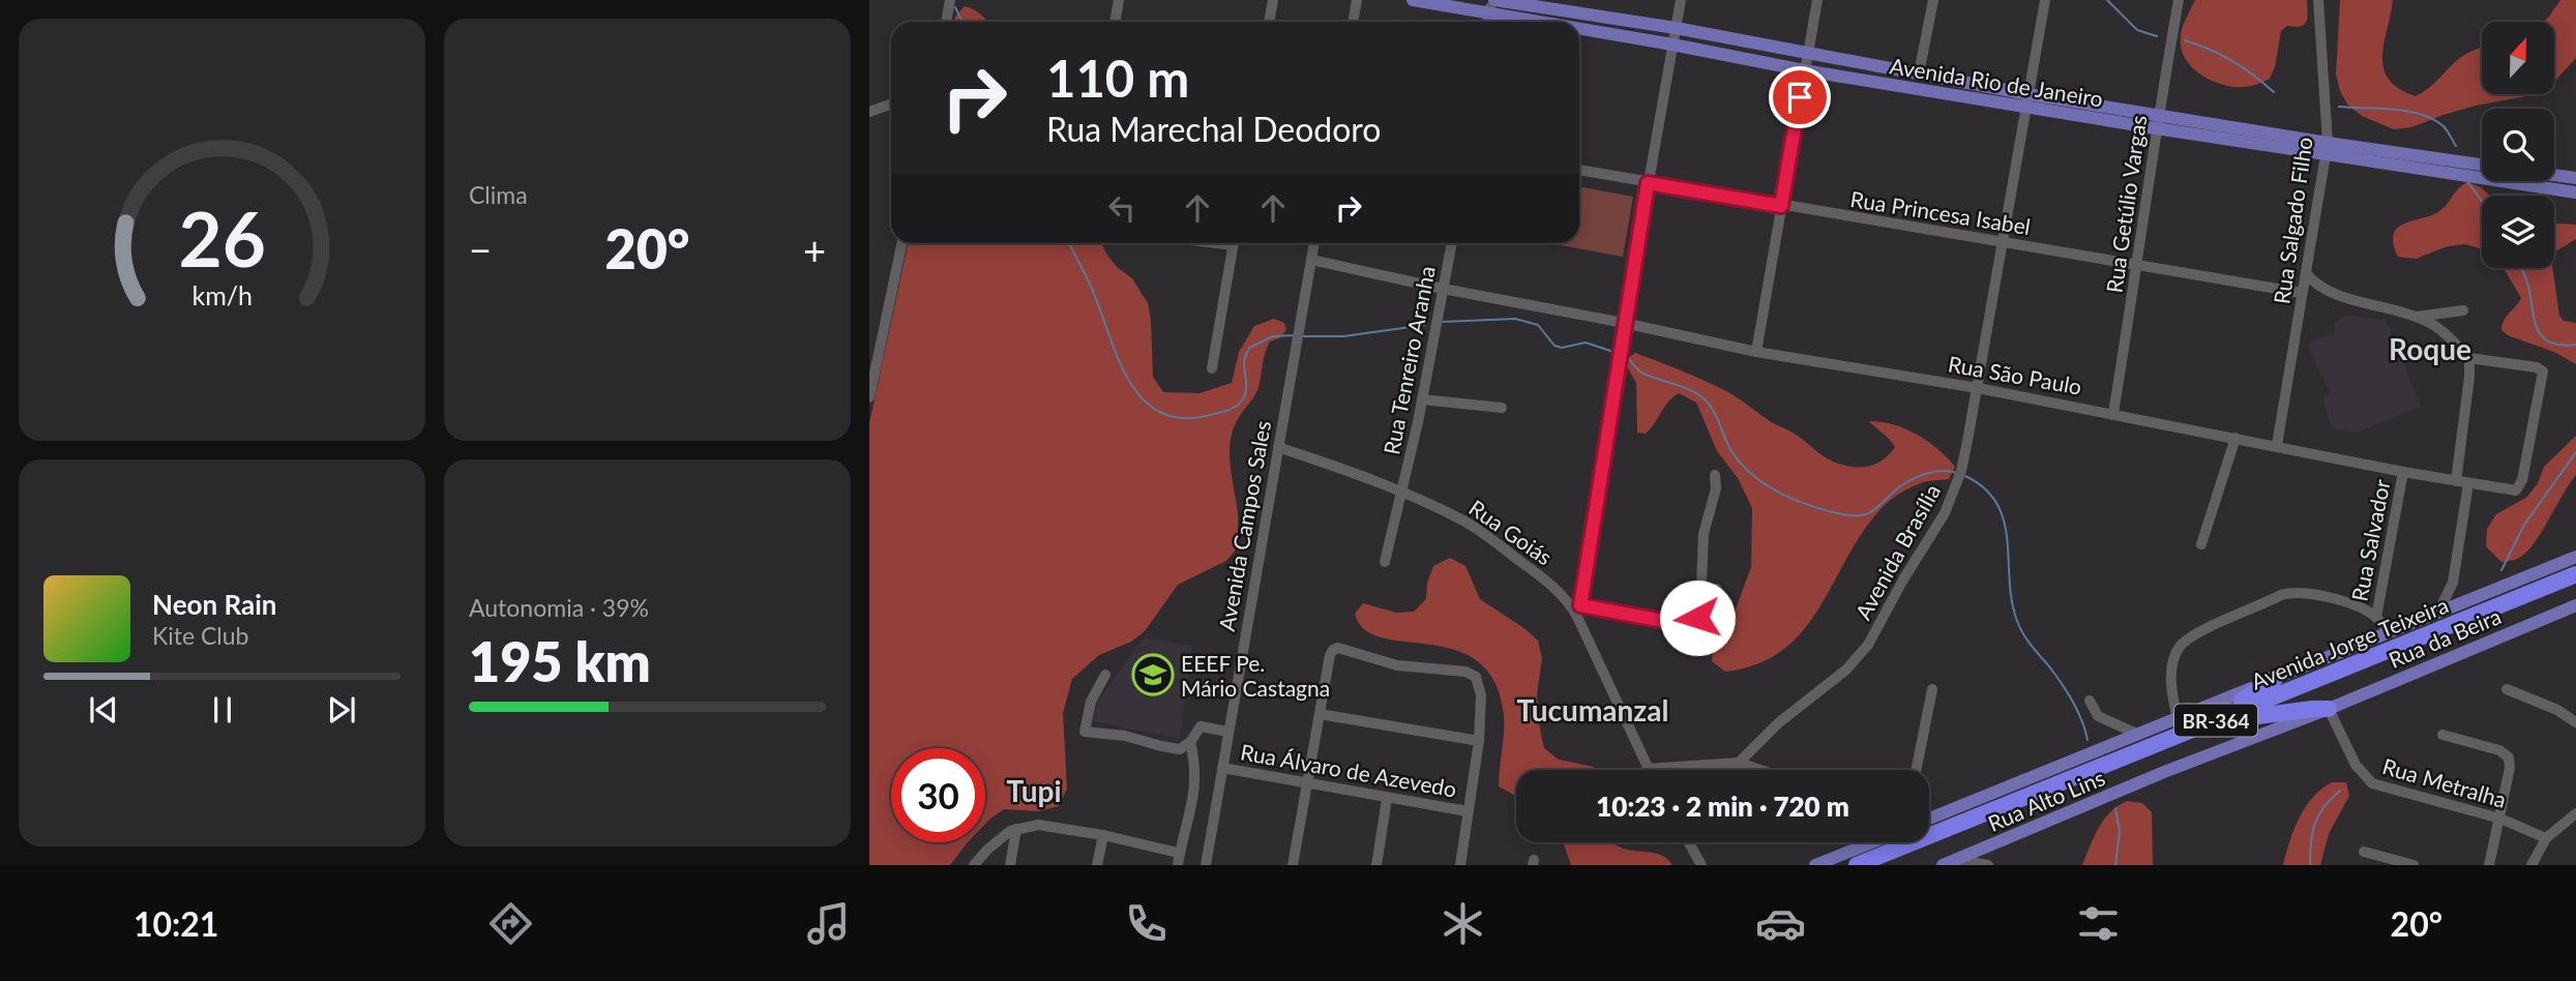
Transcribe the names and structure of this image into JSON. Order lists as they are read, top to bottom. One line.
{"streets":{"highway":["Avenida Jorge Teixeira","BR-364"],"main road":["Avenida Rio de Janeiro","Rua da Beira","Rua Alto Lins"],"street":["Rua Getúlio Vargas","Rua Princesa Isabel","Rua Salgado Filho","Rua Tenreiro Aranha","Rua São Paulo","Avenida Campos Sales","Rua Goiás","Rua Salvador","Avenida Brasília","Rua Álvaro de Azevedo","Rua Metralha"]},"crossings":[["Avenida Rio de Janeiro","Rua Getúlio Vargas"],["Avenida Rio de Janeiro","Rua Salgado Filho"],["Avenida Rio de Janeiro","Avenida Brasília"],["Rua Getúlio Vargas","Rua Princesa Isabel"],["Rua Getúlio Vargas","Rua São Paulo"],["Rua Princesa Isabel","Rua Salgado Filho"],["Rua Princesa Isabel","Avenida Brasília"],["Rua Salgado Filho","Rua São Paulo"],["Rua Tenreiro Aranha","Rua São Paulo"],["Rua Tenreiro Aranha","Rua Goiás"],["Rua São Paulo","Avenida Campos Sales"],["Rua São Paulo","Rua Salvador"],["Rua São Paulo","Avenida Brasília"],["Avenida Campos Sales","Rua Goiás"],["Avenida Campos Sales","Rua Álvaro de Azevedo"],["Rua da Beira","Rua Metralha"],["Rua da Beira","Rua Alto Lins"]],"districts":["Roque","Tucumanzal","Tupi"],"places":{"school or university":["EEEF Pe. Mário Castagna"]},"north":"top","page":{"tile":["Clima",["Autonomia · 39%","195 km"]],"turn":["110 m","Rua Marechal Deodoro"],"heat":["−","20°","+"],"song":["Neon Rain","Kite Club"],"limit":"30","trip":"10:23 · 2 min · 720 m","tabs":["10:21","20°"],"gauge":["26","km/h"]}}
